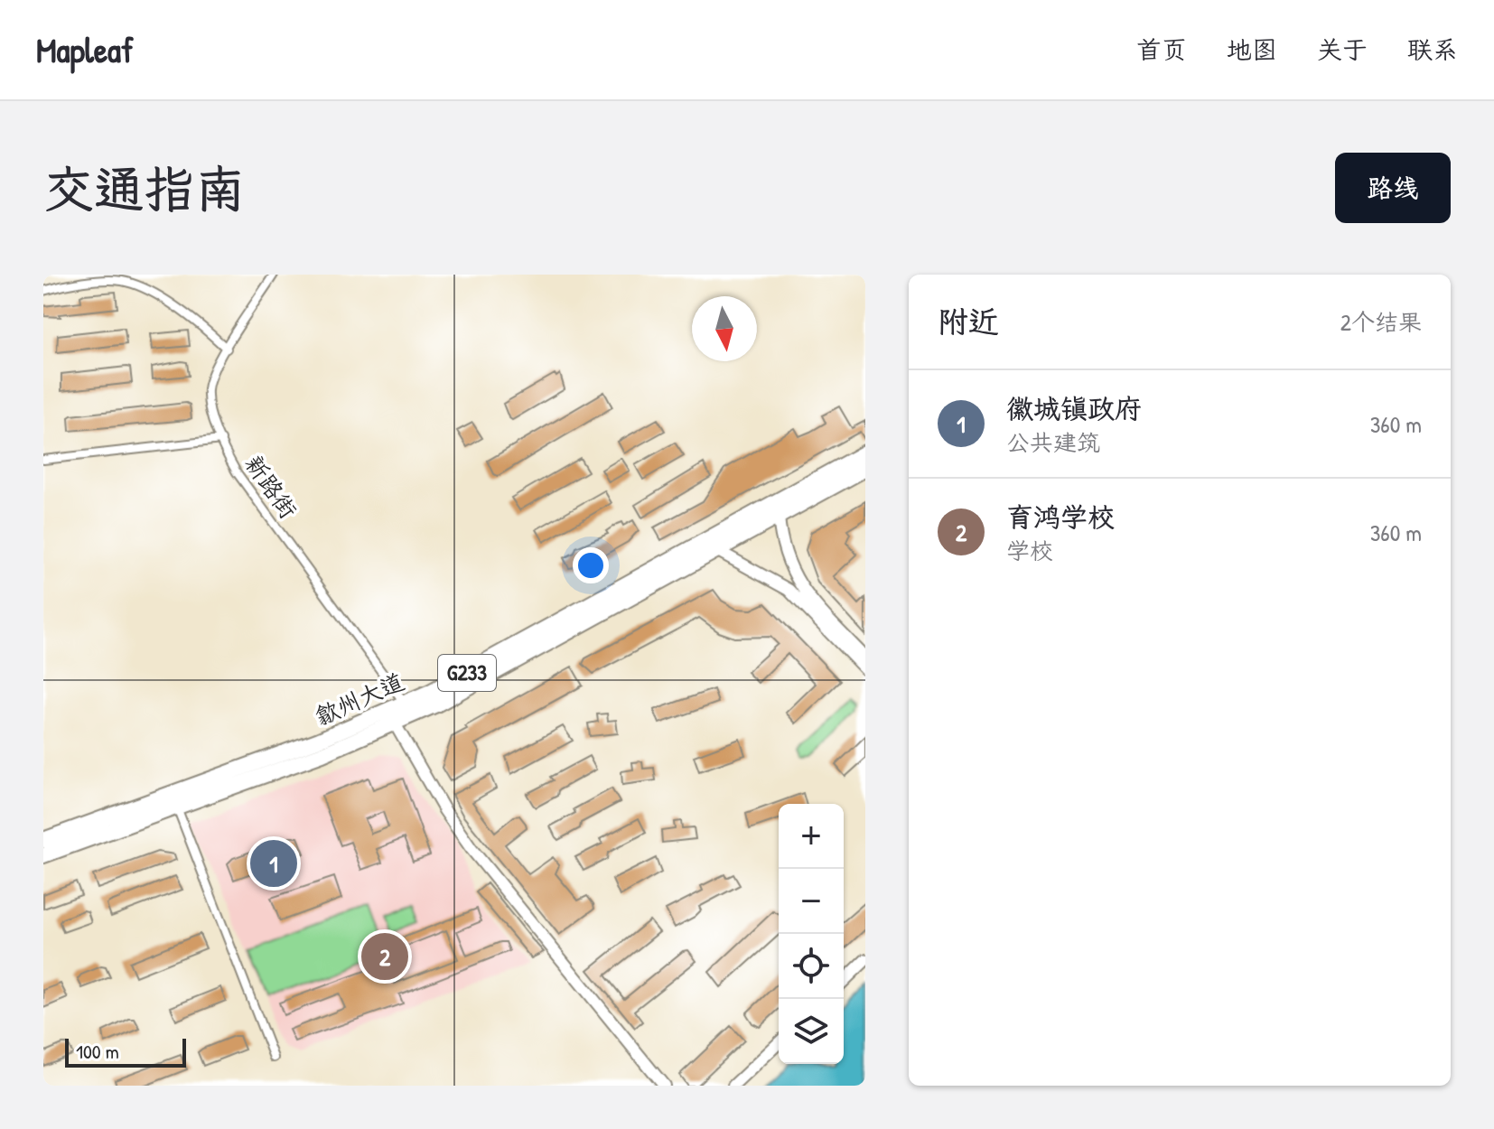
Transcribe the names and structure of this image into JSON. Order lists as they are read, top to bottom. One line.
{"streets":{"highway":["G233","歙州大道"],"street":["新路街"]},"crossings":[["新路街","歙州大道"]],"scale_bar":"100 m","north":"bottom","page":{"header":"Mapleaf","nav":["首页","地图","关于","联系"],"buttons":"路线","title":"交通指南","heading":["附近","2个结果"],"list":[{"mark":"1","name":"徽城镇政府","note":"公共建筑","value":"360 m"},{"mark":"2","name":"育鸿学校","note":"学校","value":"360 m"}],"map_buttons":["+","−"],"pins":["1","2"],"scale":"100 m"}}
